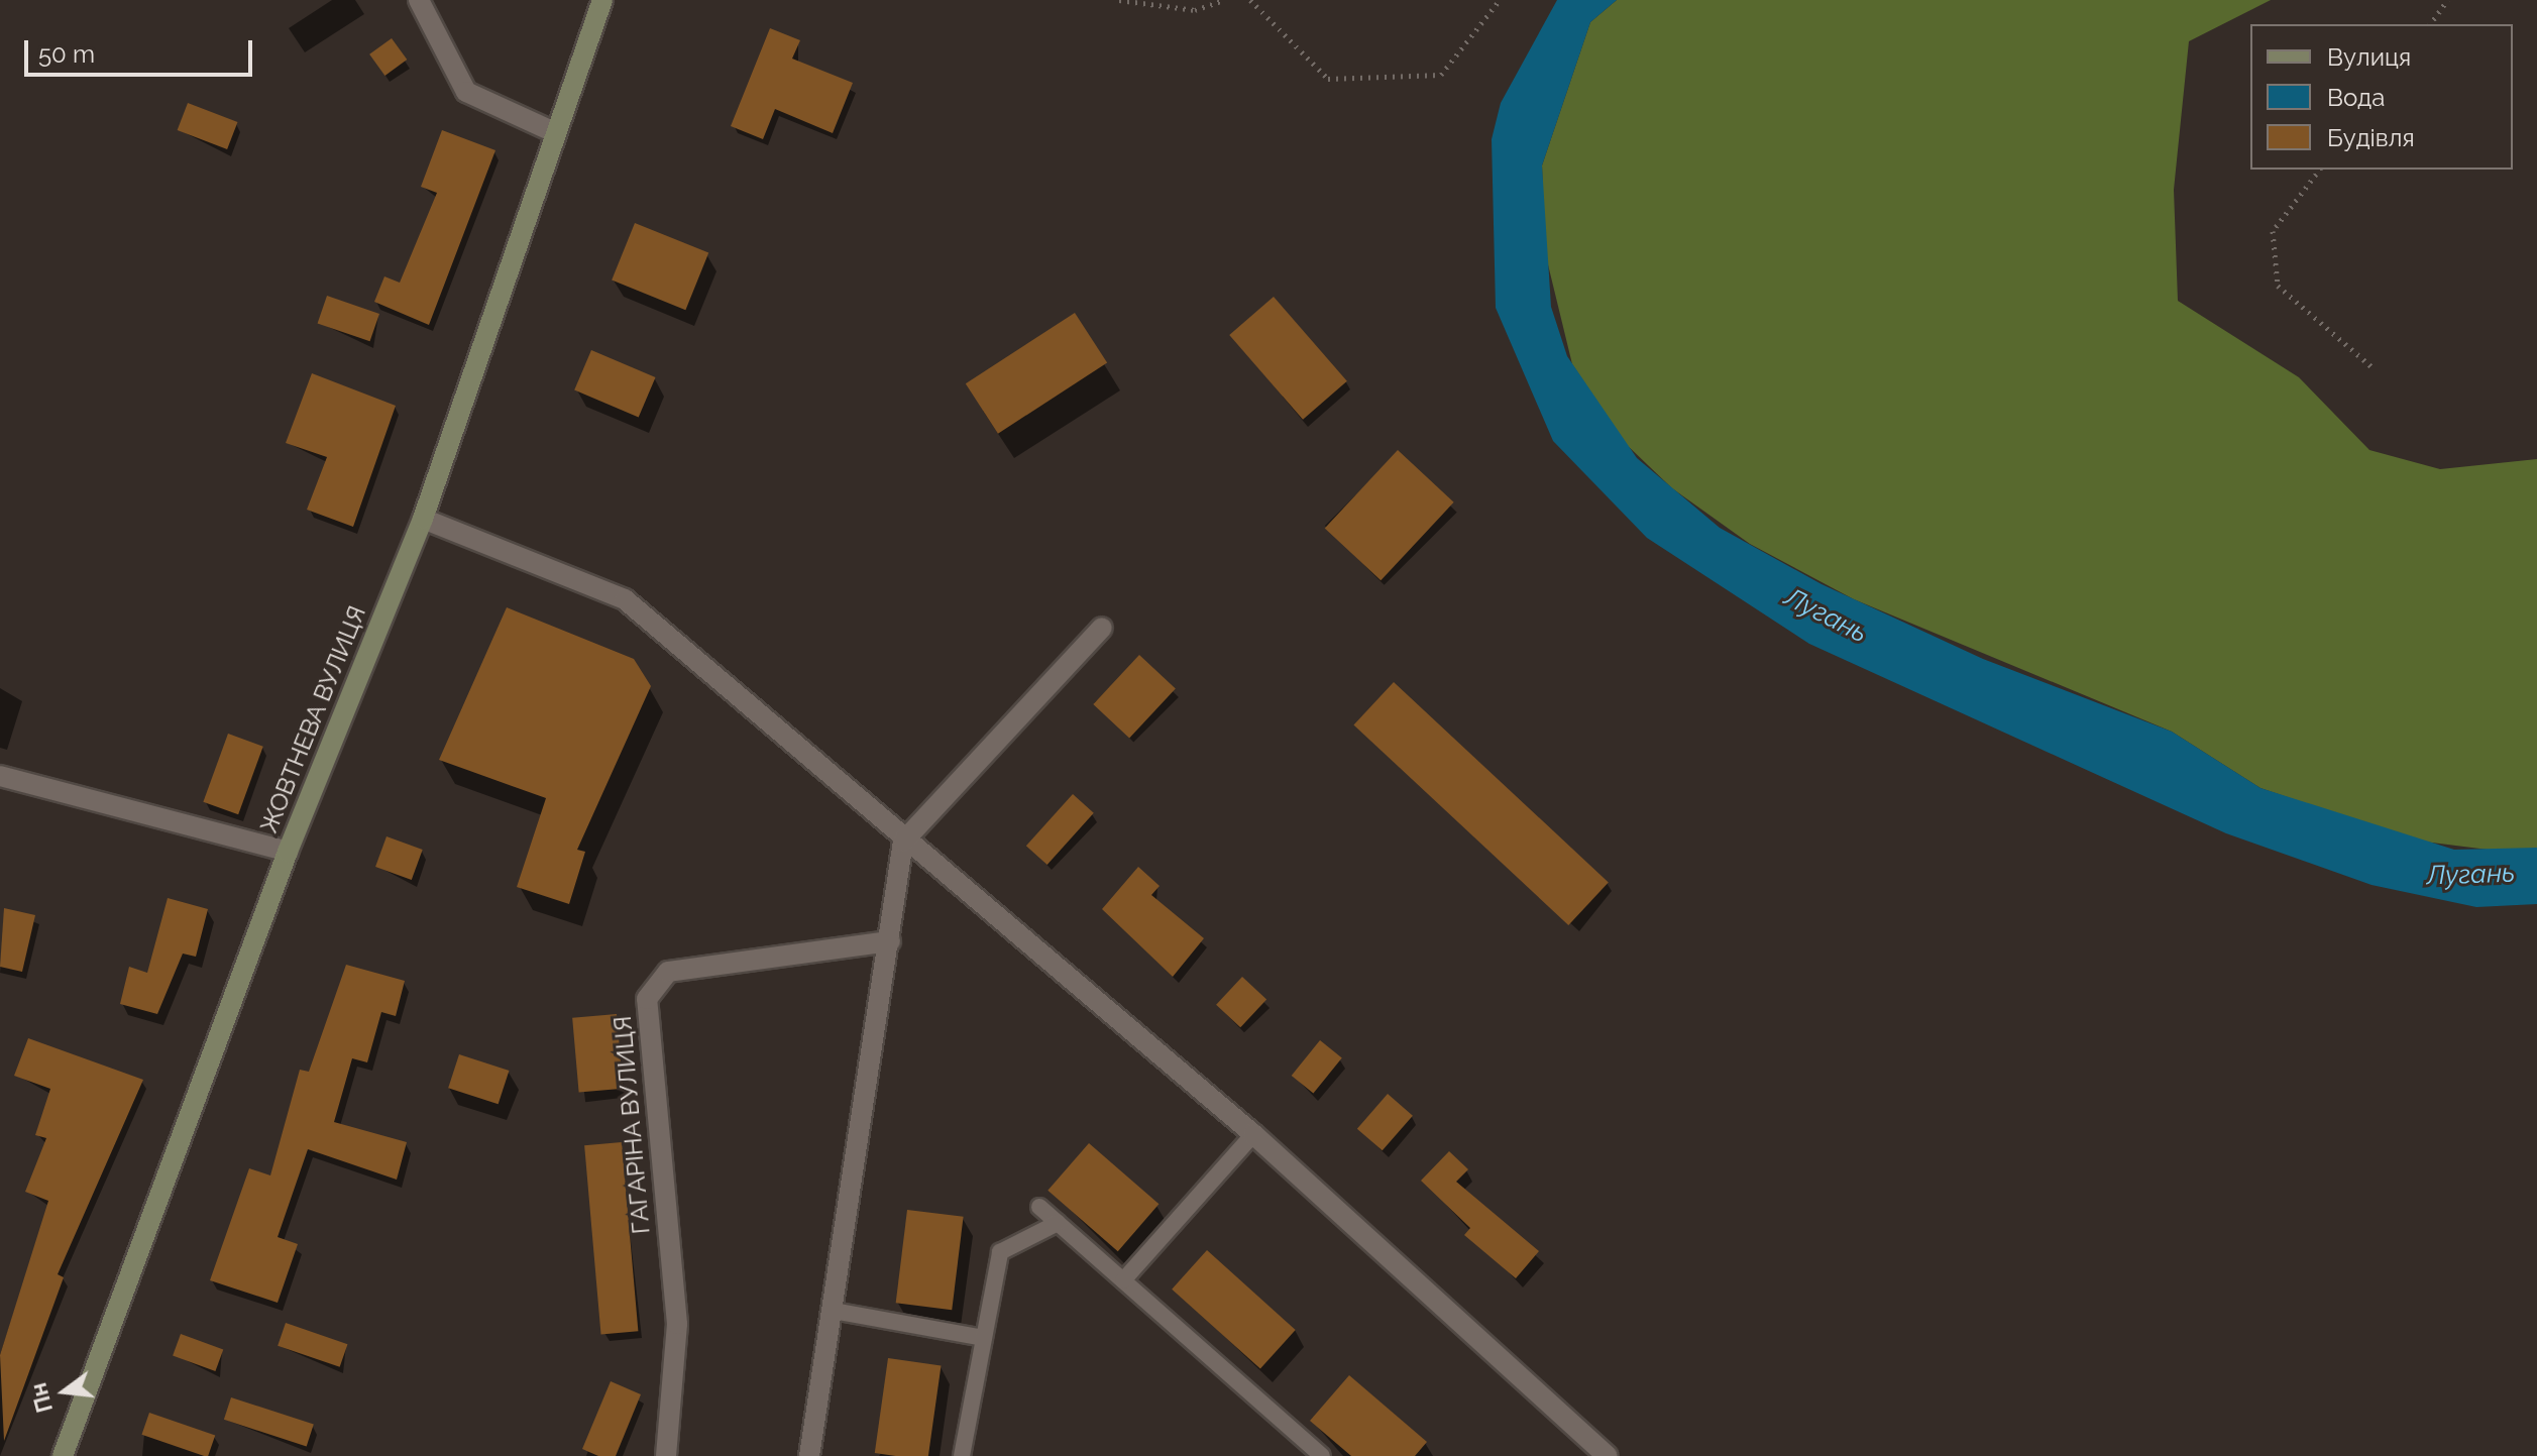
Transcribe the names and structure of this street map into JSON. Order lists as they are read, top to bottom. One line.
{"streets":{"street":["ЖОВТНЕВА ВУЛИЦЯ","ГАГАРІНА ВУЛИЦЯ"]},"water":["Лугань"],"legend":["Вулиця","Вода","Будівля"],"scale_bar":"50 m","north":"left"}
